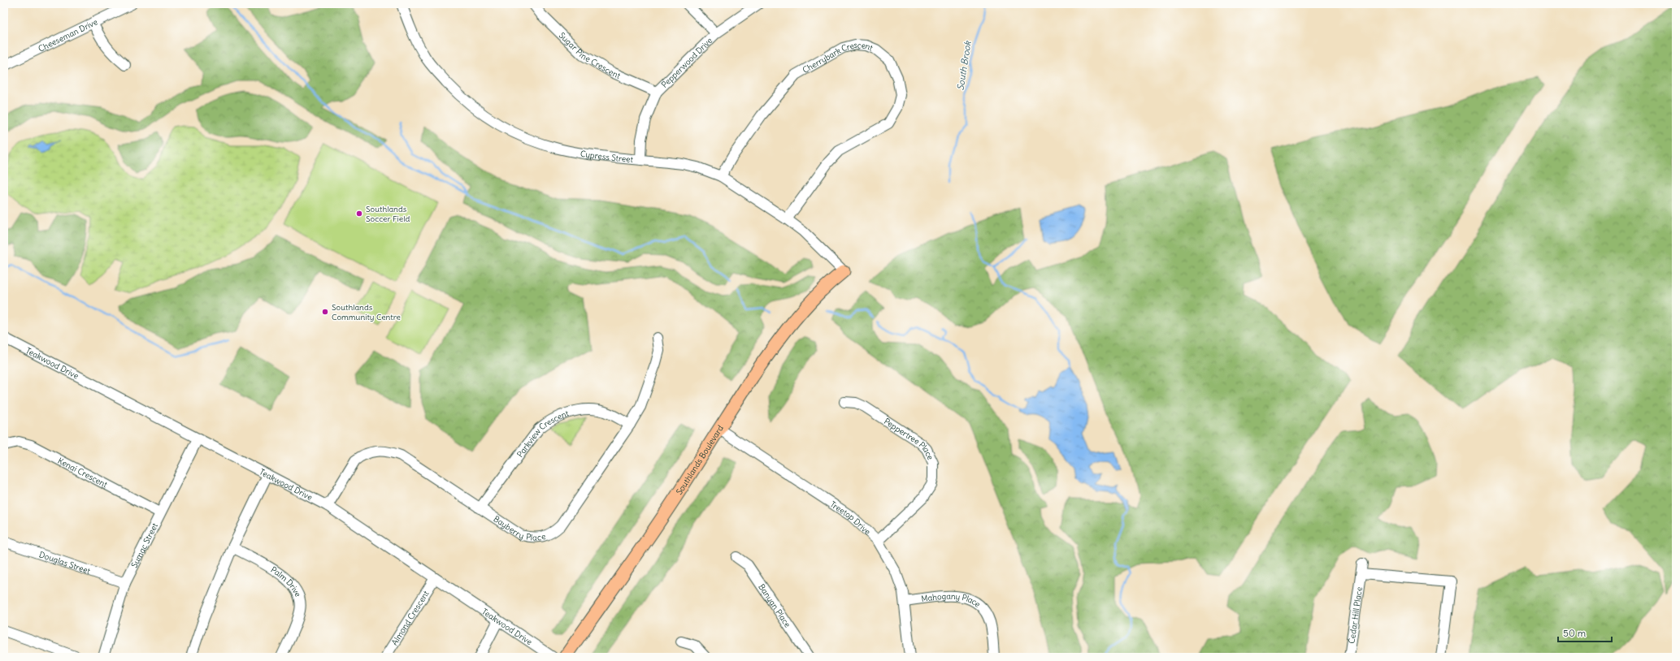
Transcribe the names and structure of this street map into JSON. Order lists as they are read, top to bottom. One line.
{"streets":{"main road":["Southlands Boulevard"],"street":["Cheeseman Drive","Sugar Pine Crescent","Cherrybark Crescent","Pepperwood Drive","Cypress Street","Teakwood Drive","Parkview Crescent","Peppertree Place","Kenai Crescent","Treetop Drive","Bayberry Place","Sumac Street","Douglas Street","Palm Drive","Mahogany Place","Banyan Place","Cedar Hill Place","Almond Crescent"]},"crossings":[["Sugar Pine Crescent","Pepperwood Drive"],["Cherrybark Crescent","Cypress Street"],["Pepperwood Drive","Cypress Street"],["Cypress Street","Southlands Boulevard"],["Teakwood Drive","Bayberry Place"],["Teakwood Drive","Sumac Street"],["Teakwood Drive","Almond Crescent"],["Parkview Crescent","Bayberry Place"],["Peppertree Place","Treetop Drive"],["Southlands Boulevard","Treetop Drive"],["Kenai Crescent","Sumac Street"],["Treetop Drive","Mahogany Place"],["Sumac Street","Douglas Street"]],"water":["South Brook"],"places":["Southlands Soccer Field","Southlands Community Centre"],"scale_bar":"50 m"}
